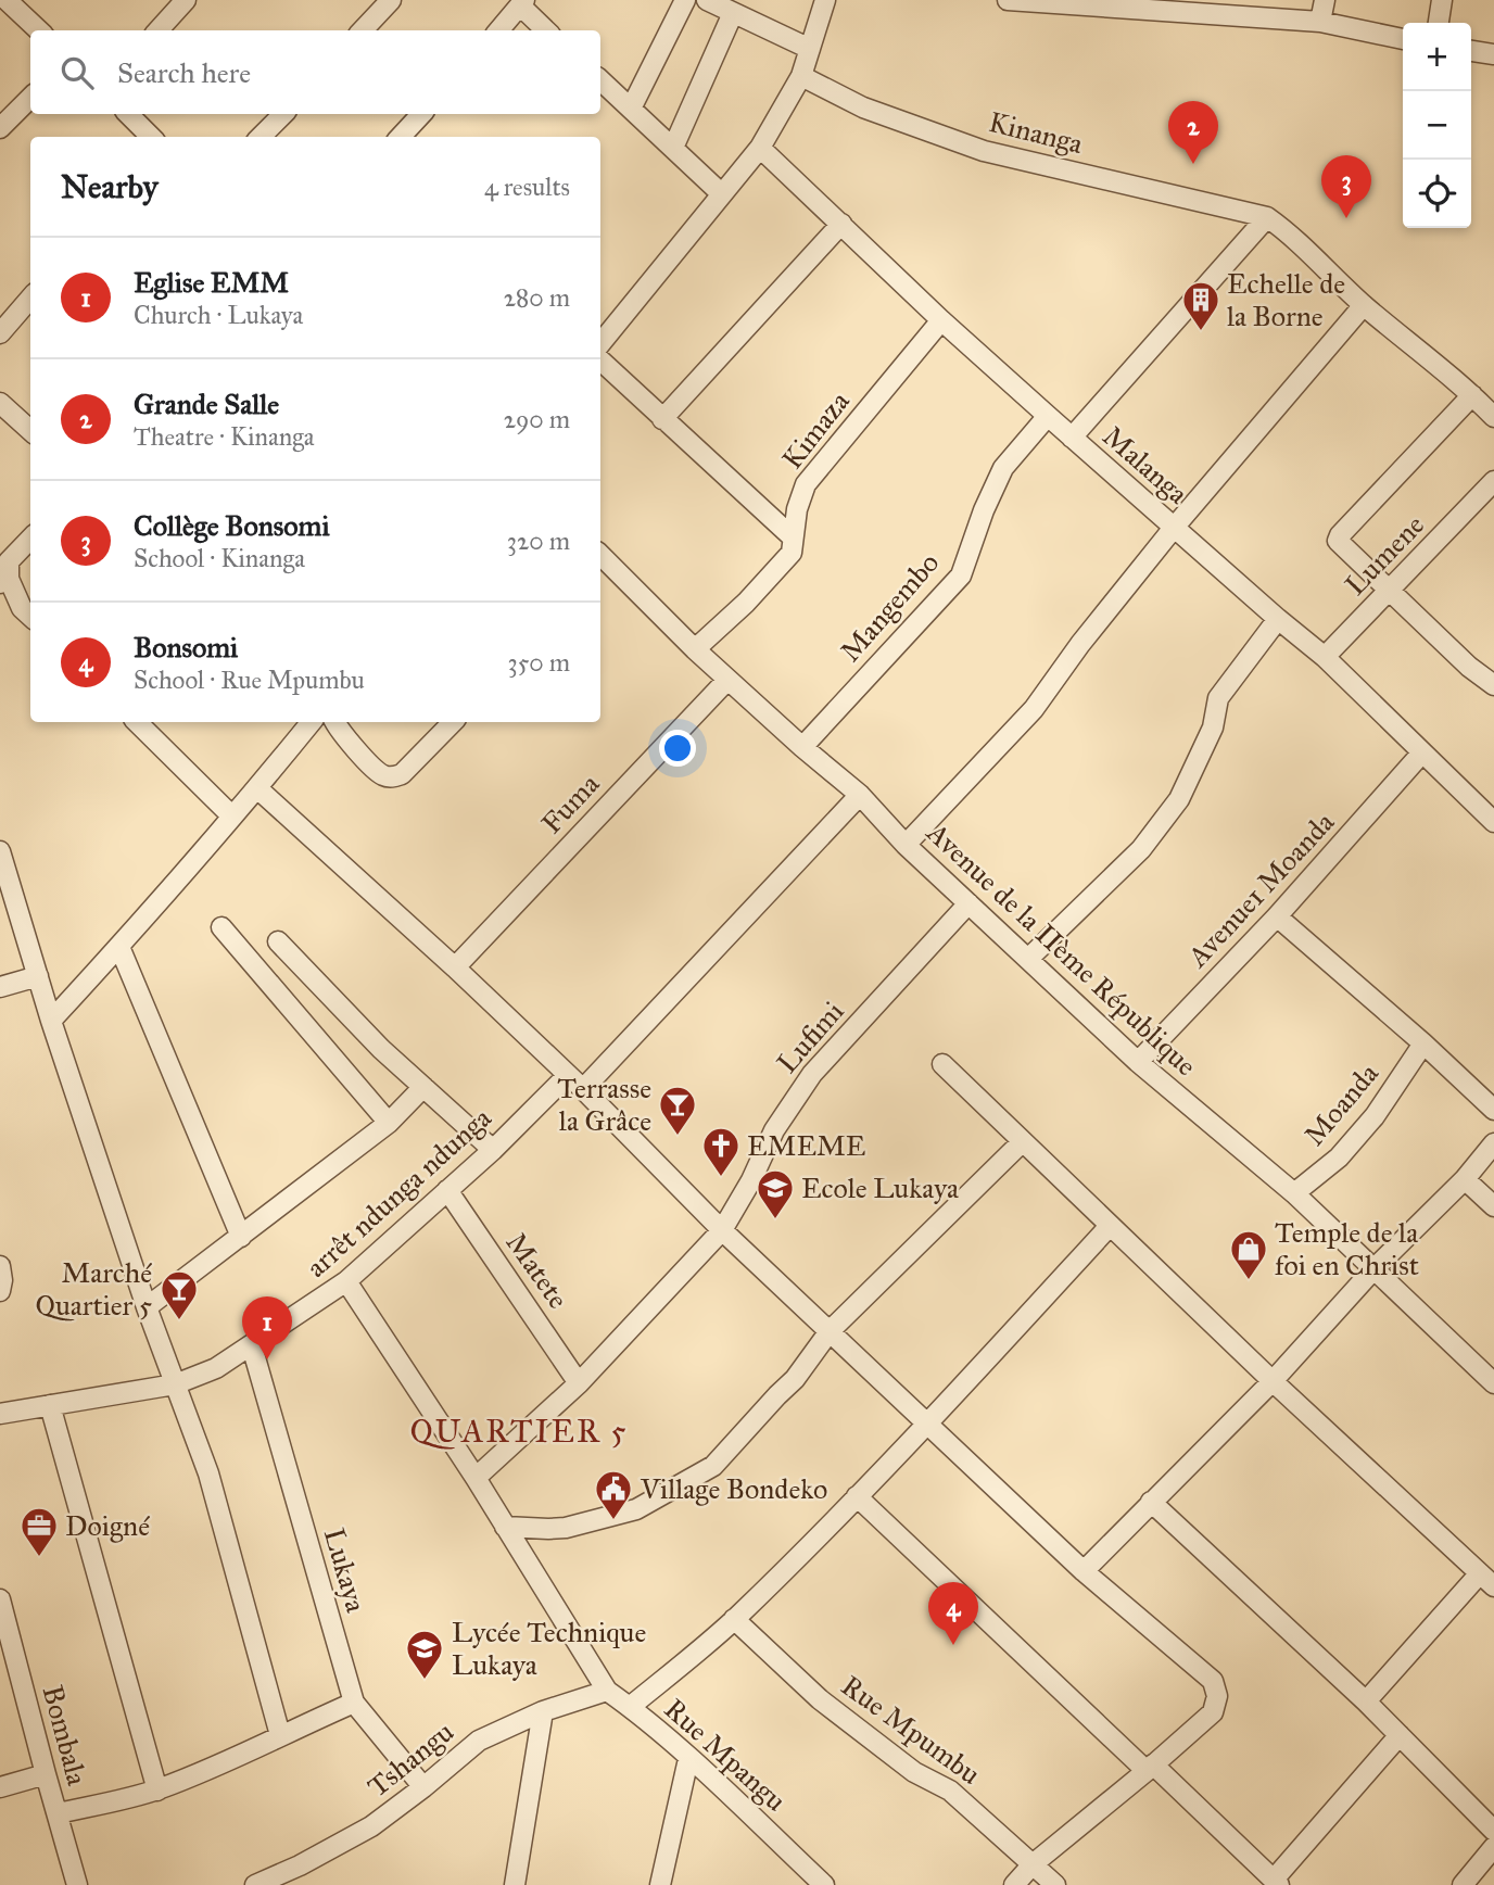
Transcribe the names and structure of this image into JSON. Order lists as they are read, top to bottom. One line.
{"streets":{"street":["Kinanga","Kimaza","Malanga","Lumene","Mangembo","Fuma","Avenue1 Moanda","Avenue de la IIème République","Lufimi","Moanda","arrêt ndunga ndunga","Matete","Lukaya","Rue Mpumbu","Bombala","Rue Mpangu","Tshangu"]},"crossings":[["Kimaza","Malanga"],["Kimaza","Avenue de la IIème République"],["Malanga","Lumene"],["Malanga","Mangembo"],["Malanga","Avenue1 Moanda"],["Mangembo","Avenue de la IIème République"],["Fuma","Avenue de la IIème République"],["Avenue1 Moanda","Avenue de la IIème République"],["Avenue de la IIème République","Lufimi"],["Avenue de la IIème République","Moanda"],["Lufimi","Matete"],["Lufimi","Rue Mpangu"],["arrêt ndunga ndunga","Matete"],["arrêt ndunga ndunga","Lukaya"],["arrêt ndunga ndunga","Rue Mpangu"],["Lukaya","Tshangu"],["Rue Mpangu","Tshangu"]],"districts":["QUARTIER 5"],"places":{"building":["Echelle de la Borne"],"bar":["Terrasse la Grâce","Marché Quartier 5"],"church":["EMEME"],"school or university":["Ecole Lukaya","Lycée Technique Lukaya"],"shop":["Temple de la foi en Christ"],"public building":["Village Bondeko"],"office":["Doigné"]},"page":{"map_buttons":["+","−"],"search":"Search here","pins":["2","3","1","4"],"heading":["Nearby","4 results"],"list":[{"mark":"1","name":"Eglise EMM","note":"Church · Lukaya","value":"280 m"},{"mark":"2","name":"Grande Salle","note":"Theatre · Kinanga","value":"290 m"},{"mark":"3","name":"Collège Bonsomi","note":"School · Kinanga","value":"320 m"},{"mark":"4","name":"Bonsomi","note":"School · Rue Mpumbu","value":"350 m"}]}}
